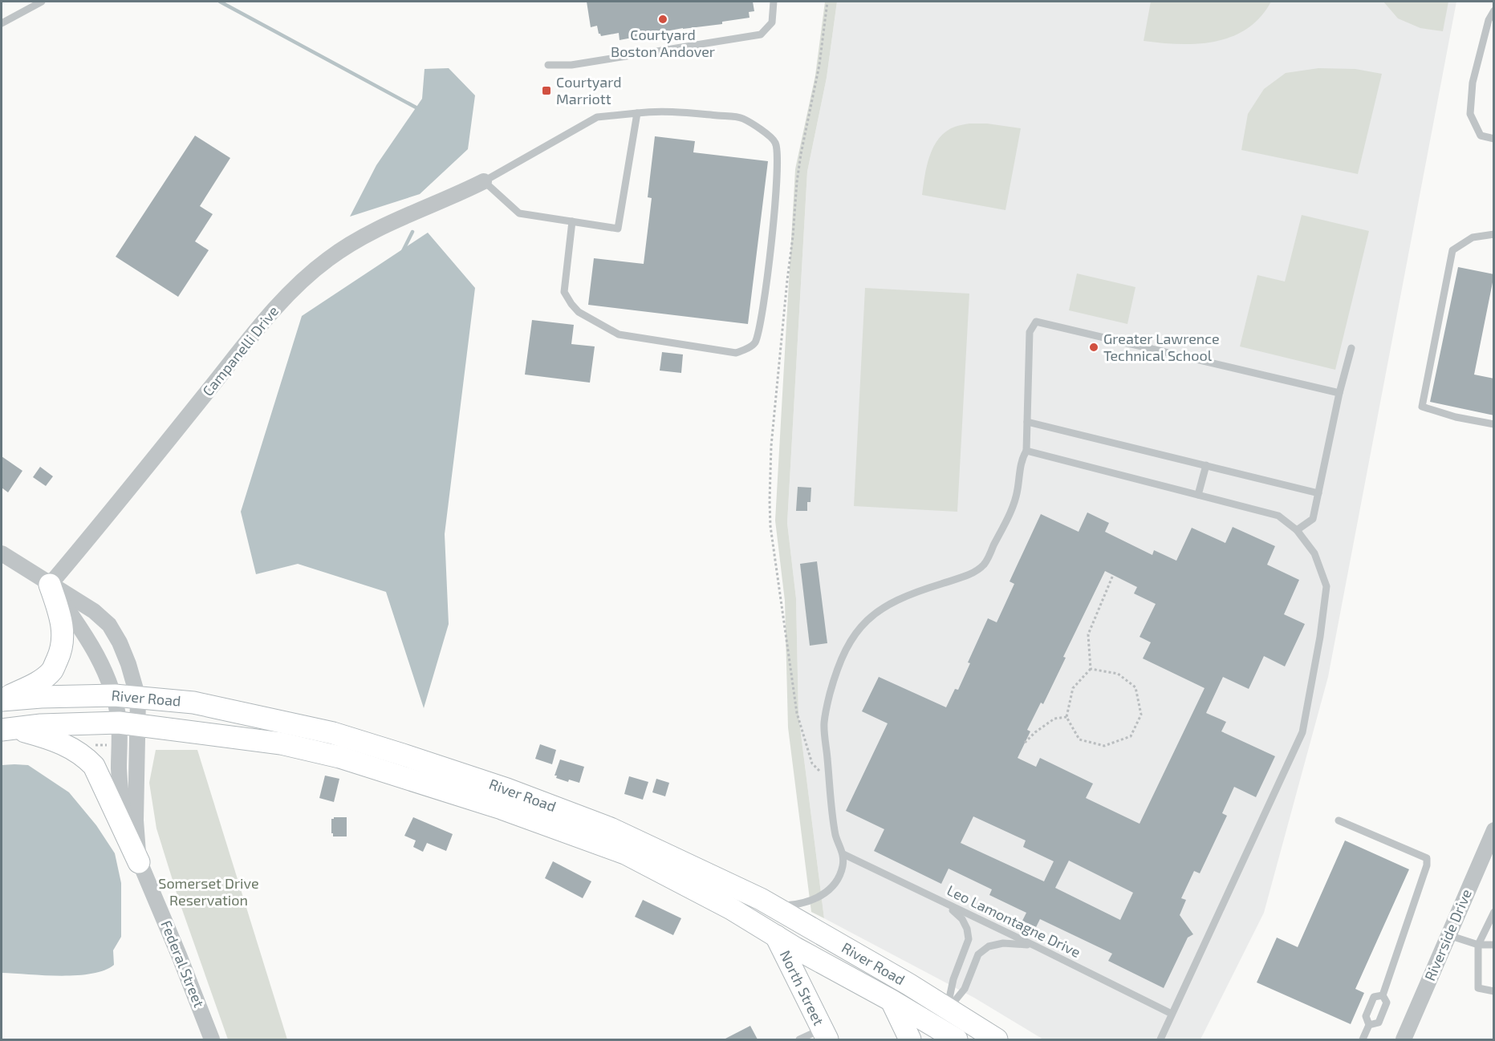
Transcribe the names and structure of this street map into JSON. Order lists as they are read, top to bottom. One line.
{"streets":{"main road":["River Road","North Street"],"street":["Campanelli Drive","Riverside Drive","Federal Street"],"lane":["Leo Lamontagne Drive"]},"crossings":[["Campanelli Drive","Federal Street"],["River Road","Federal Street"],["River Road","North Street"]],"parks":["Somerset Drive Reservation"],"places":{"other":["Courtyard Boston Andover","Greater Lawrence Technical School"],"transit":["Courtyard Marriott"]}}
